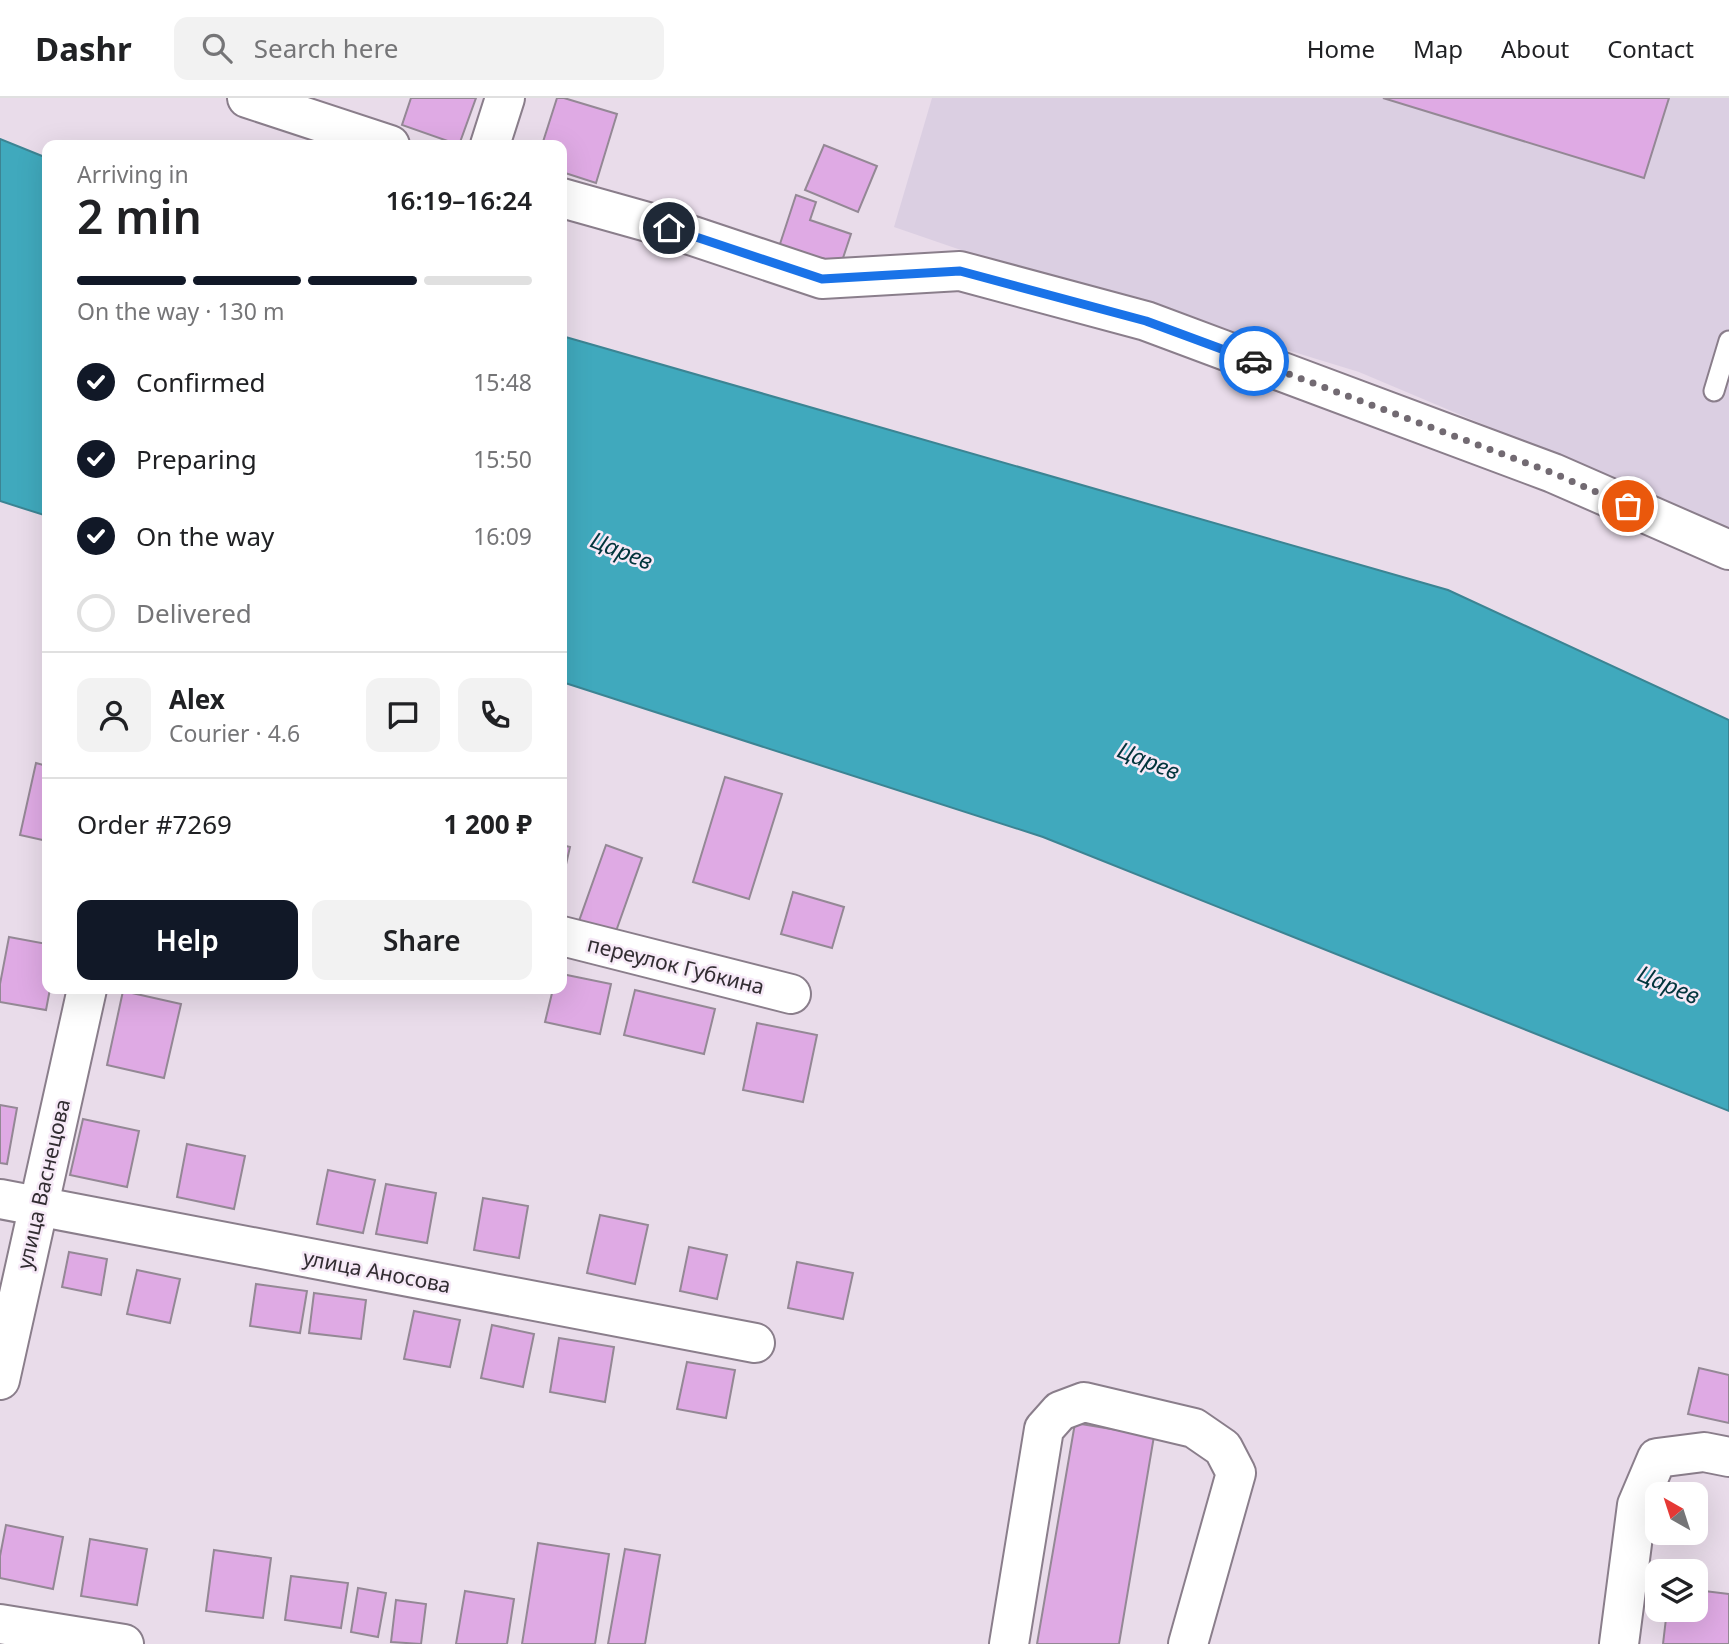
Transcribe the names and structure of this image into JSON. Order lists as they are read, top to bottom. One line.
{"streets":{"street":["переулок Губкина","улица Васнецова","улица Аносова"]},"crossings":[["улица Васнецова","улица Аносова"]],"water":["Царев"],"north":"top left","page":{"header":"Dashr","search":"Search here","nav":["Home","Map","About","Contact"],"heading":["2 min","Arriving in","16:19–16:24"],"panel":["Alex","Courier · 4.6","Order #7269","1 200 ₽"],"bar":"On the way · 130 m","list":[["Confirmed","15:48"],["Preparing","15:50"],["On the way","16:09"],"Delivered"],"buttons":["Help","Share"]}}
